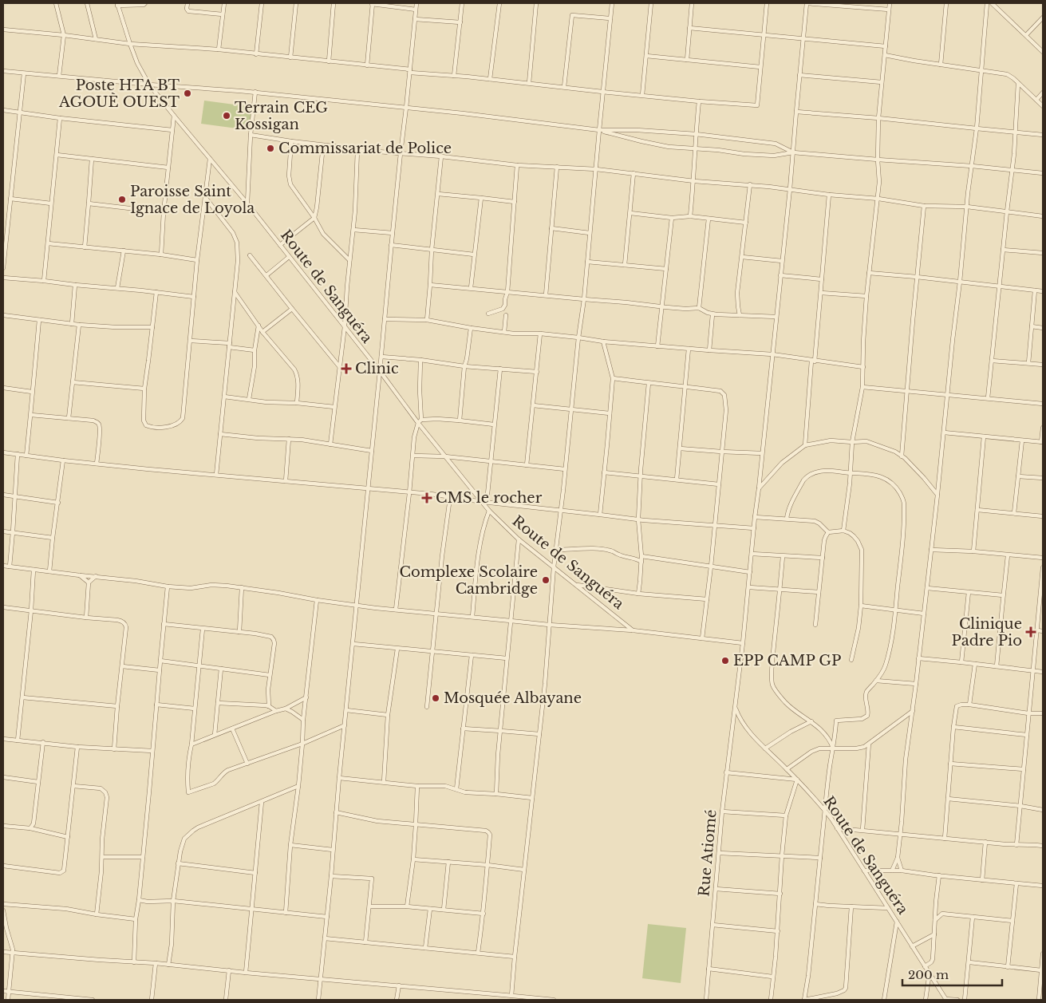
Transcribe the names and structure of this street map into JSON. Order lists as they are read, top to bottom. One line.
{"streets":{"street":["Route de Sanguéra","Rue Atiomé"]},"crossings":[["Route de Sanguéra","Rue Atiomé"]],"places":{"other":["Poste HTA BT AGOUÈ OUEST","Terrain CEG Kossigan","Commissariat de Police","Paroisse Saint Ignace de Loyola","Complexe Scolaire Cambridge","EPP CAMP GP","Mosquée Albayane"],"health":["Clinic","CMS le rocher","Clinique Padre Pio"]},"scale_bar":"200 m"}
